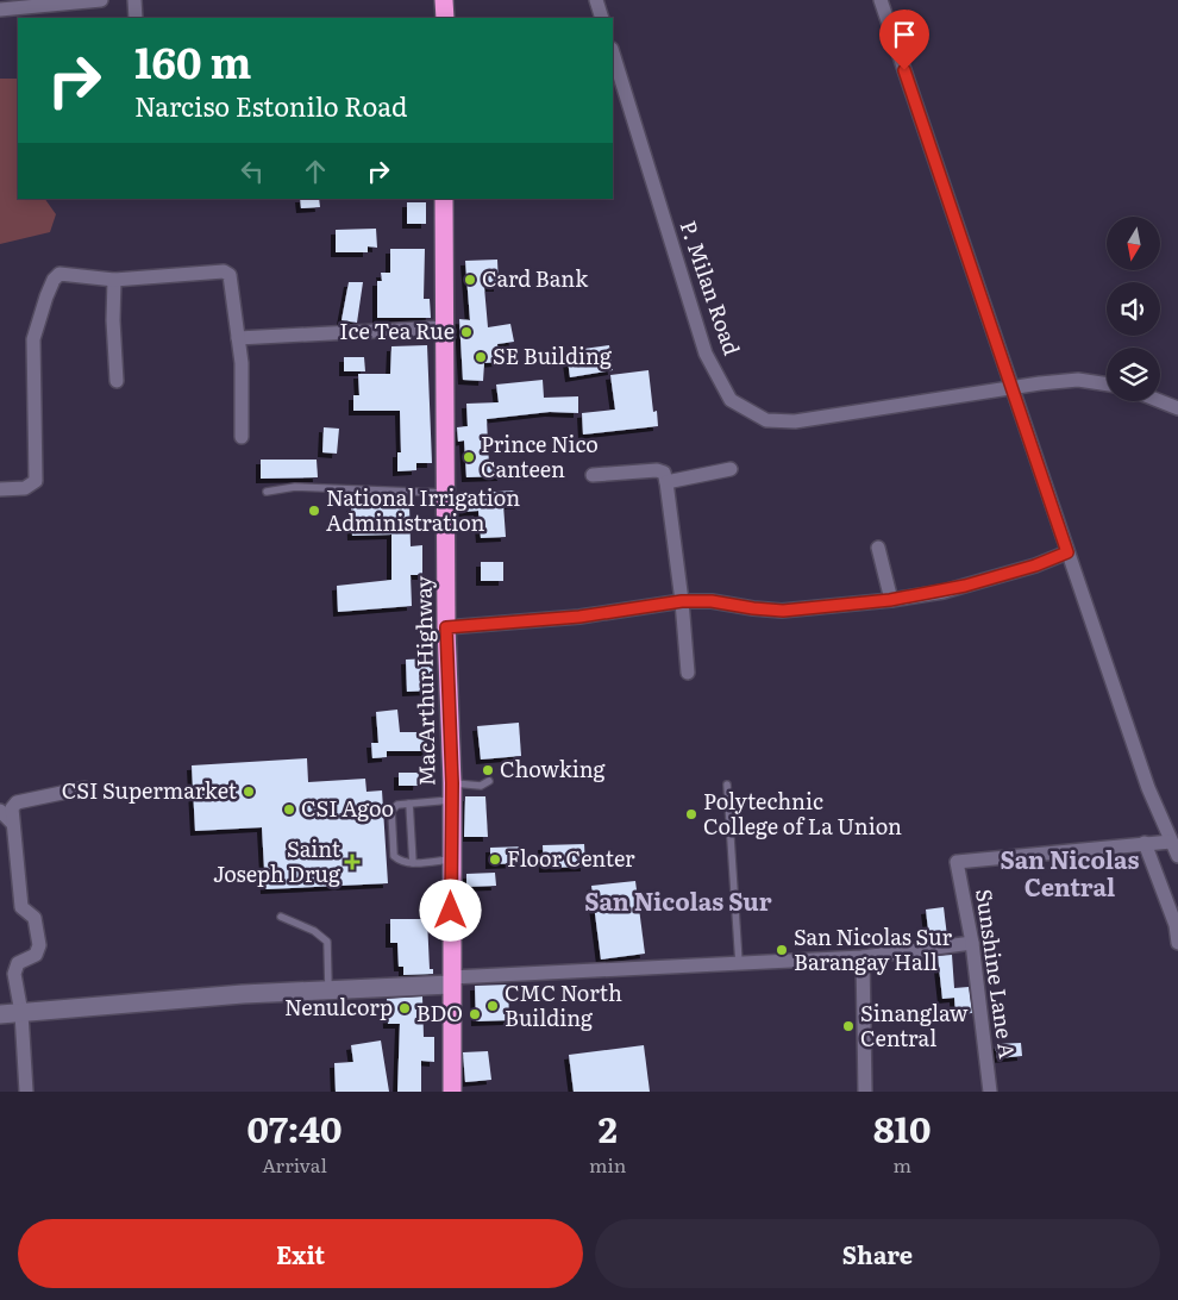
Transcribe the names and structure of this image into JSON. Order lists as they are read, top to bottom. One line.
{"streets":{"highway":["MacArthur Highway"],"street":["P. Milan Road","Sunshine Lane A"]},"districts":["San Nicolas Central","San Nicolas Sur"],"places":{"other":["Card Bank","Ice Tea Rue","SE Building","Prince Nico Canteen","National Irrigation Administration","Chowking","CSI Supermarket","CSI Agoo","Polytechnic College of La Union","Floor Center","San Nicolas Sur Barangay Hall","CMC North Building","Nenulcorp","BDO","Sinanglaw Central"],"health":["Saint Joseph Drug"]},"north":"bottom","page":{"turn":["160 m","Narciso Estonilo Road"],"eta":["07:40","Arrival","2","min","810","m"],"buttons":["Exit","Share"]}}
